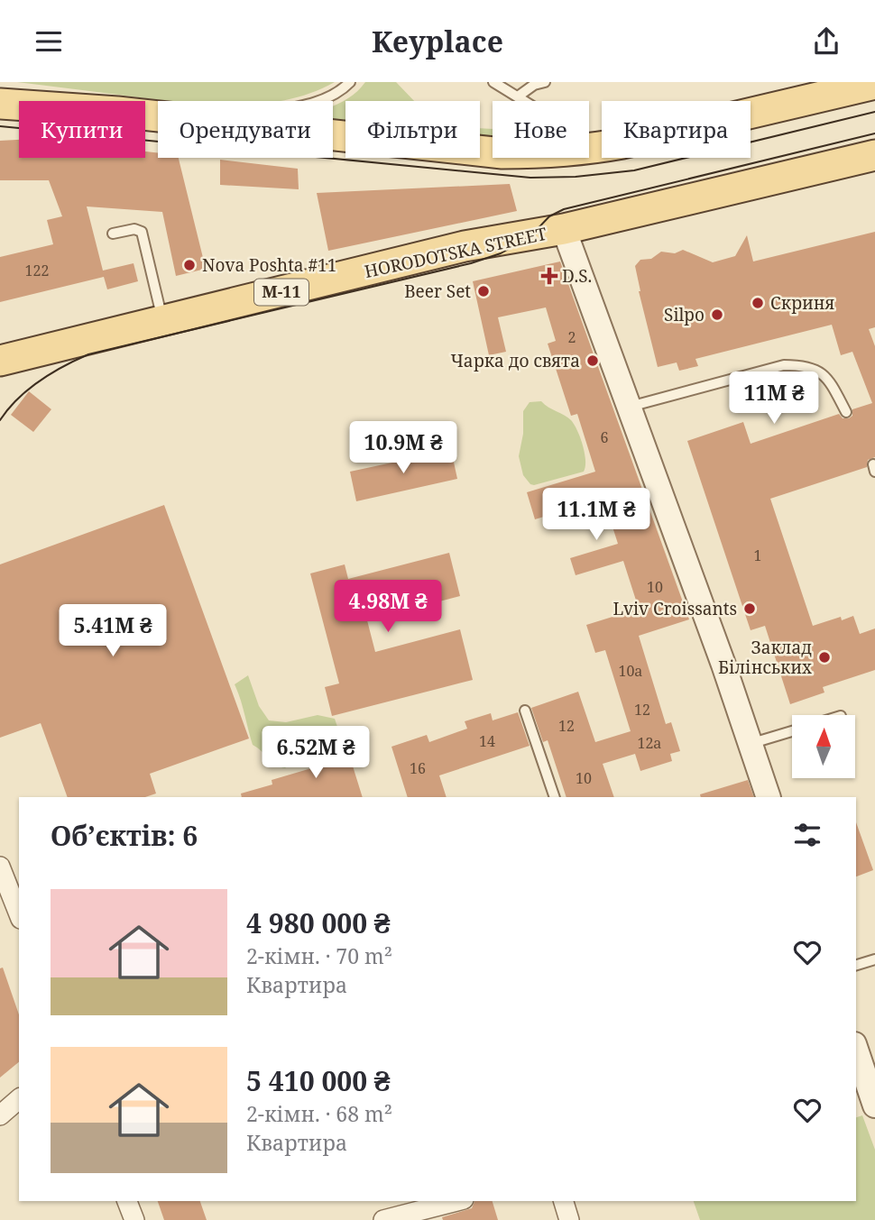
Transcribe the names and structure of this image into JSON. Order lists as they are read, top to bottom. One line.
{"streets":{"main road":["HORODOTSKA STREET","М-11"]},"places":{"other":["Nova Poshta #11","Beer Set","Скриня","Silpo","Чарка до свята","Lviv Croissants","Заклад Білінських"],"health":["D.S."]},"house_numbers":["122","2","6","1","10","10а","12","12","14","12а","16","10"],"north":"top","page":{"header":"Keyplace","chip":["Купити","Орендувати","Фільтри","Нове","Квартира"],"price":["11M ₴","10.9M ₴","11.1M ₴","4.98M ₴","5.41M ₴","6.52M ₴"],"heading":"Об’єктів: 6","list":[{"name":"4 980 000 ₴","note":"2-кімн. · 70 m² · Квартира"},{"name":"5 410 000 ₴","note":"2-кімн. · 68 m² · Квартира"}]}}
